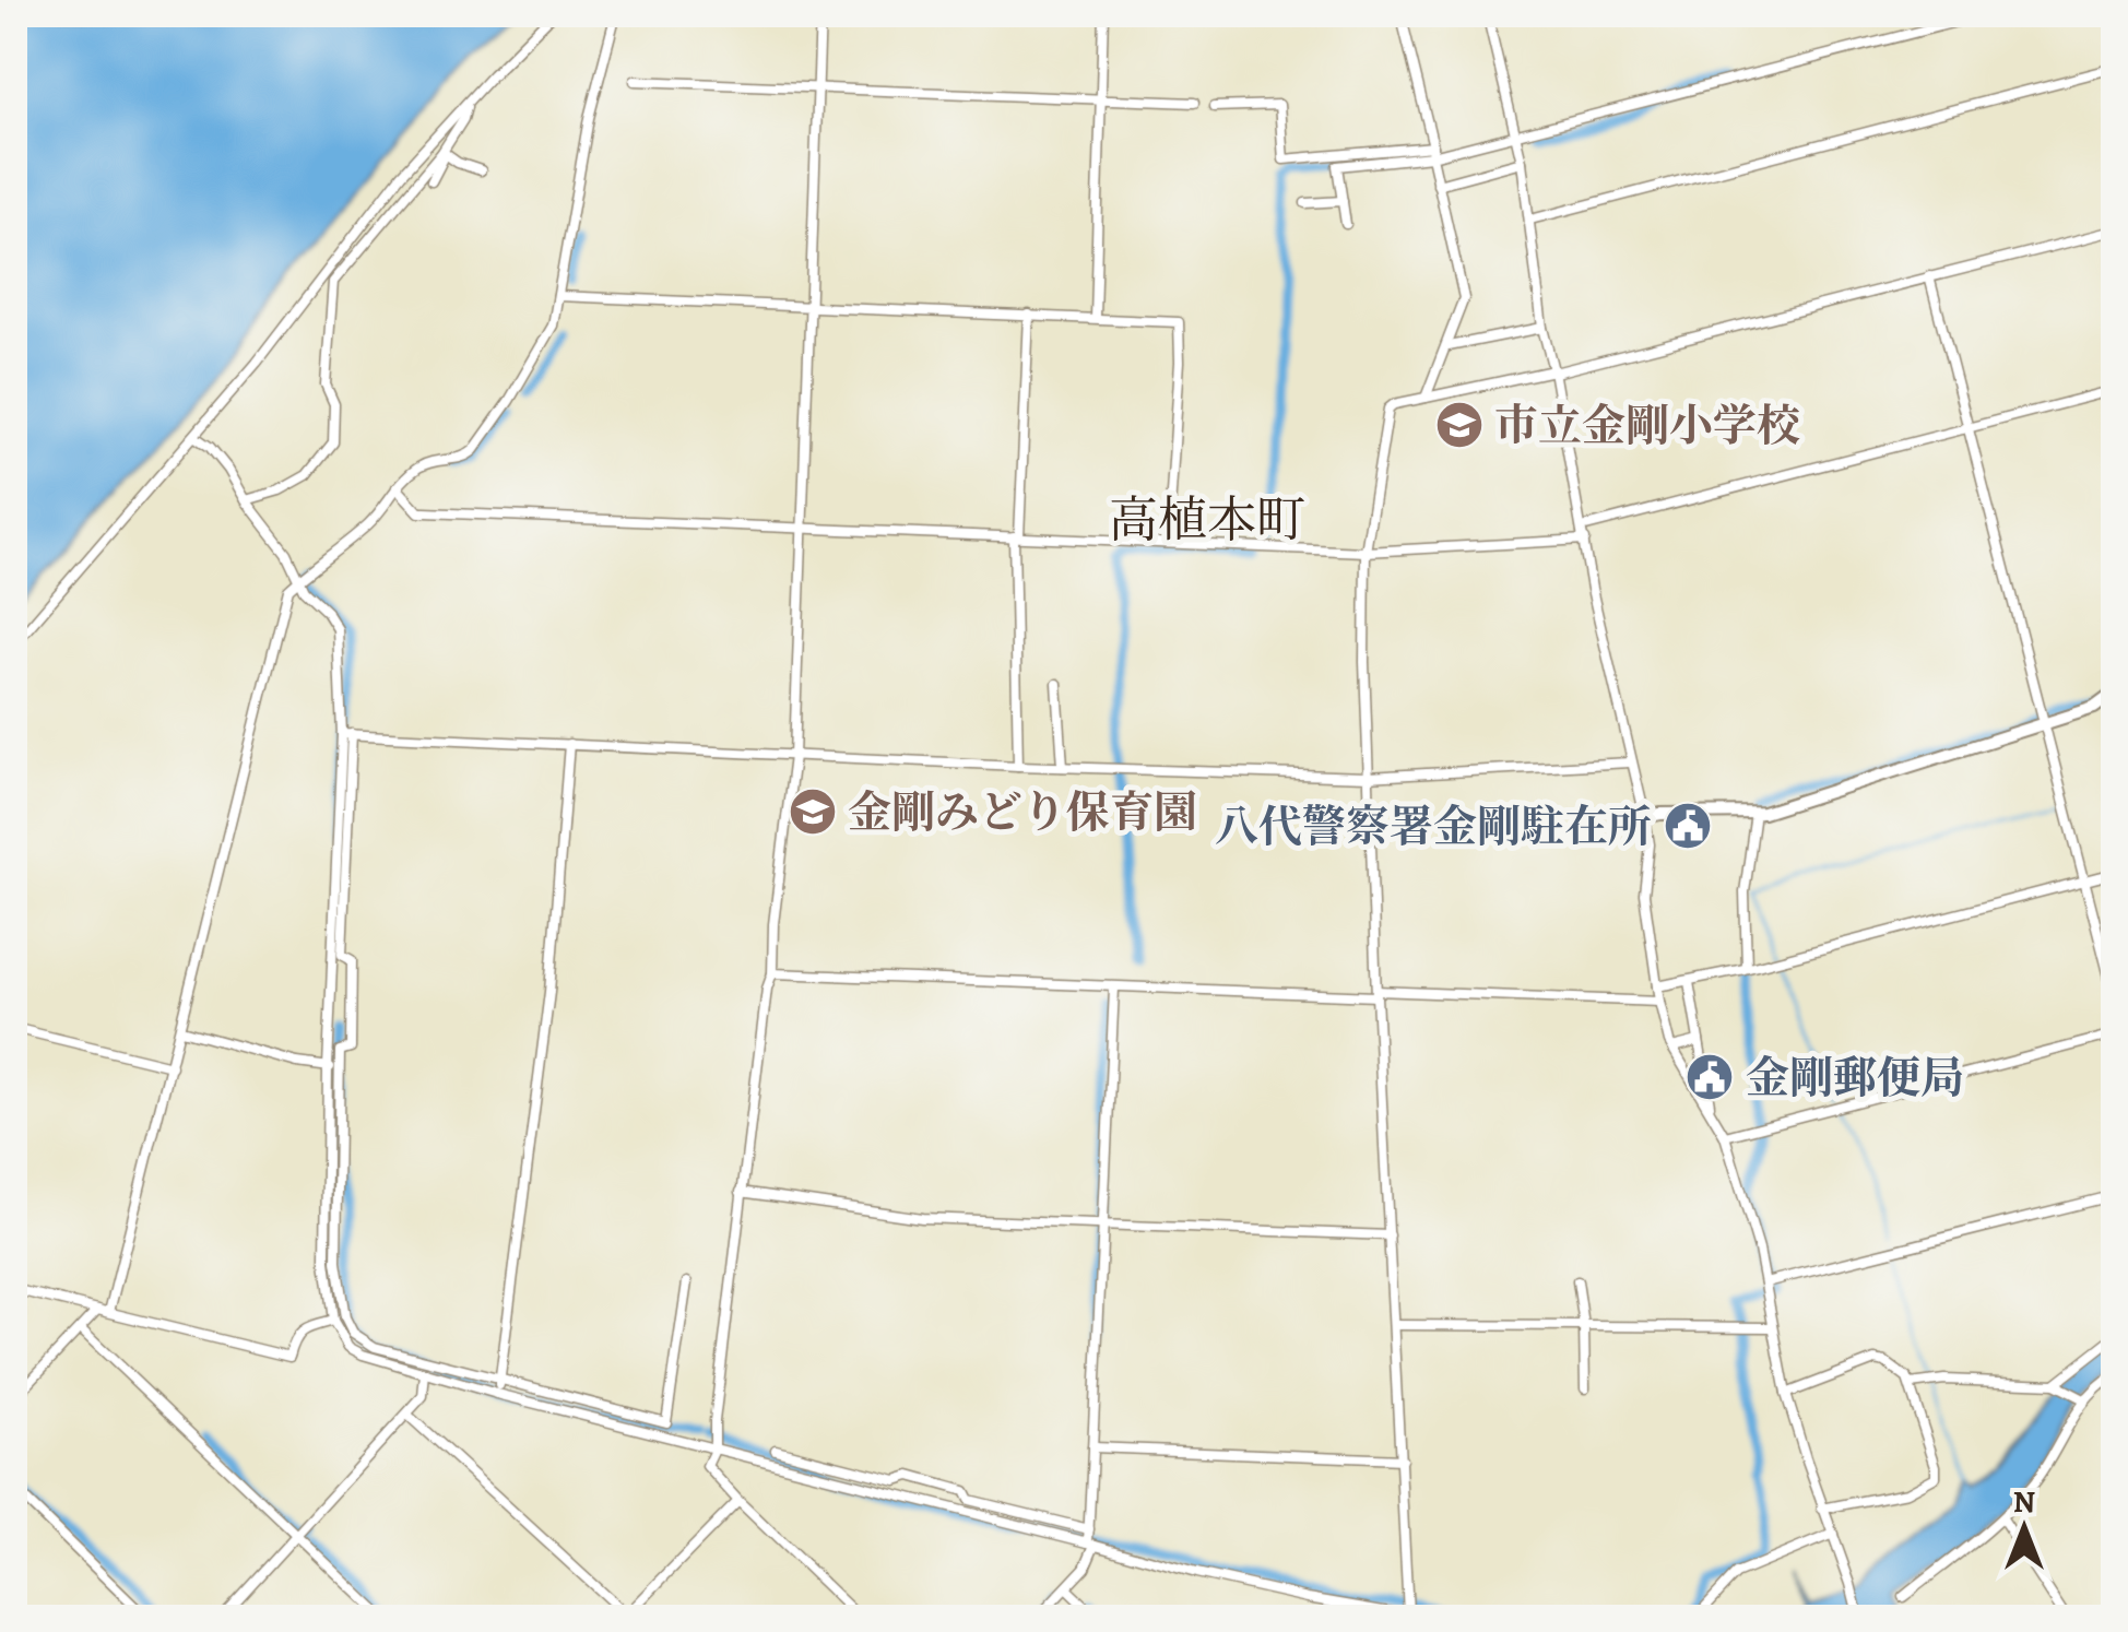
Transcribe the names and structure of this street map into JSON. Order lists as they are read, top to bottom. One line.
{"districts":["高植本町"],"places":{"school or university":["市立金剛小学校","金剛みどり保育園"],"public building":["八代警察署金剛駐在所","金剛郵便局"]},"north":"top"}
